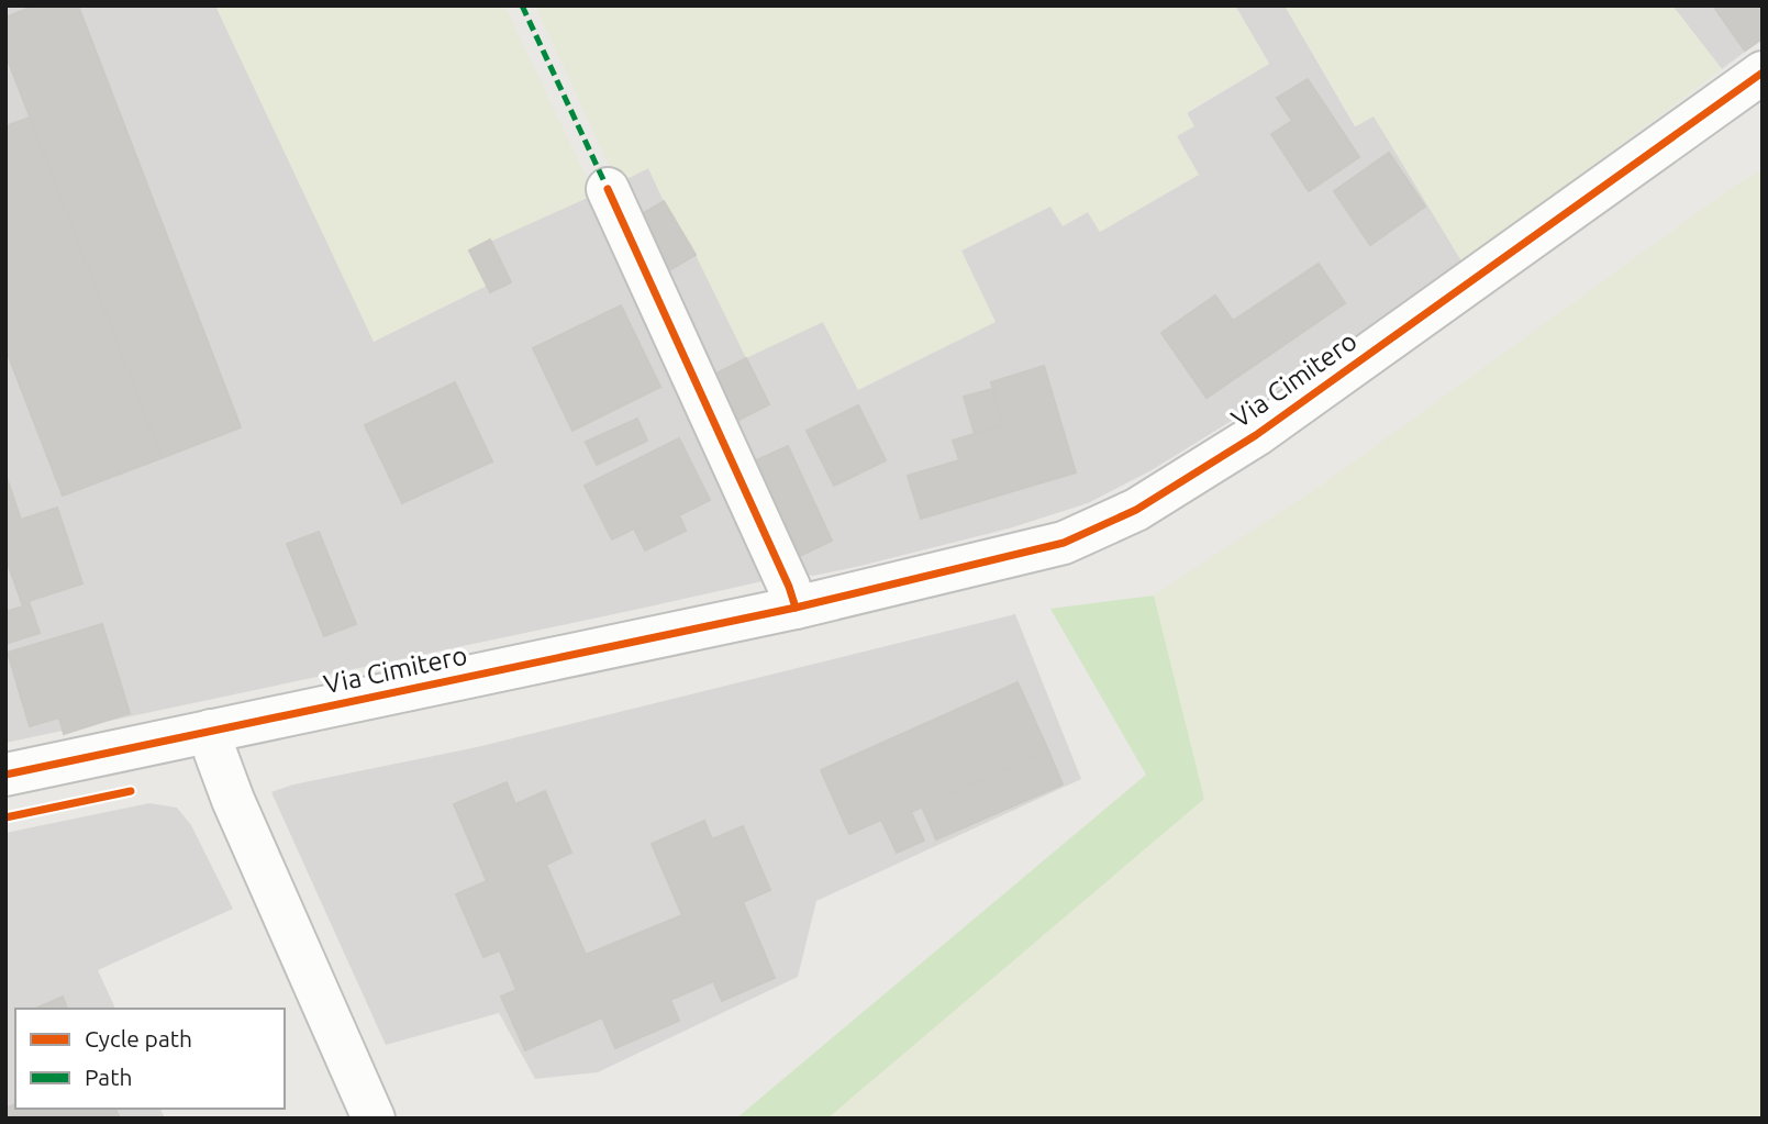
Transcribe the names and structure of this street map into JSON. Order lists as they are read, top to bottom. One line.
{"streets":{"street":["Via Cimitero"]},"legend":["Cycle path","Path"]}
